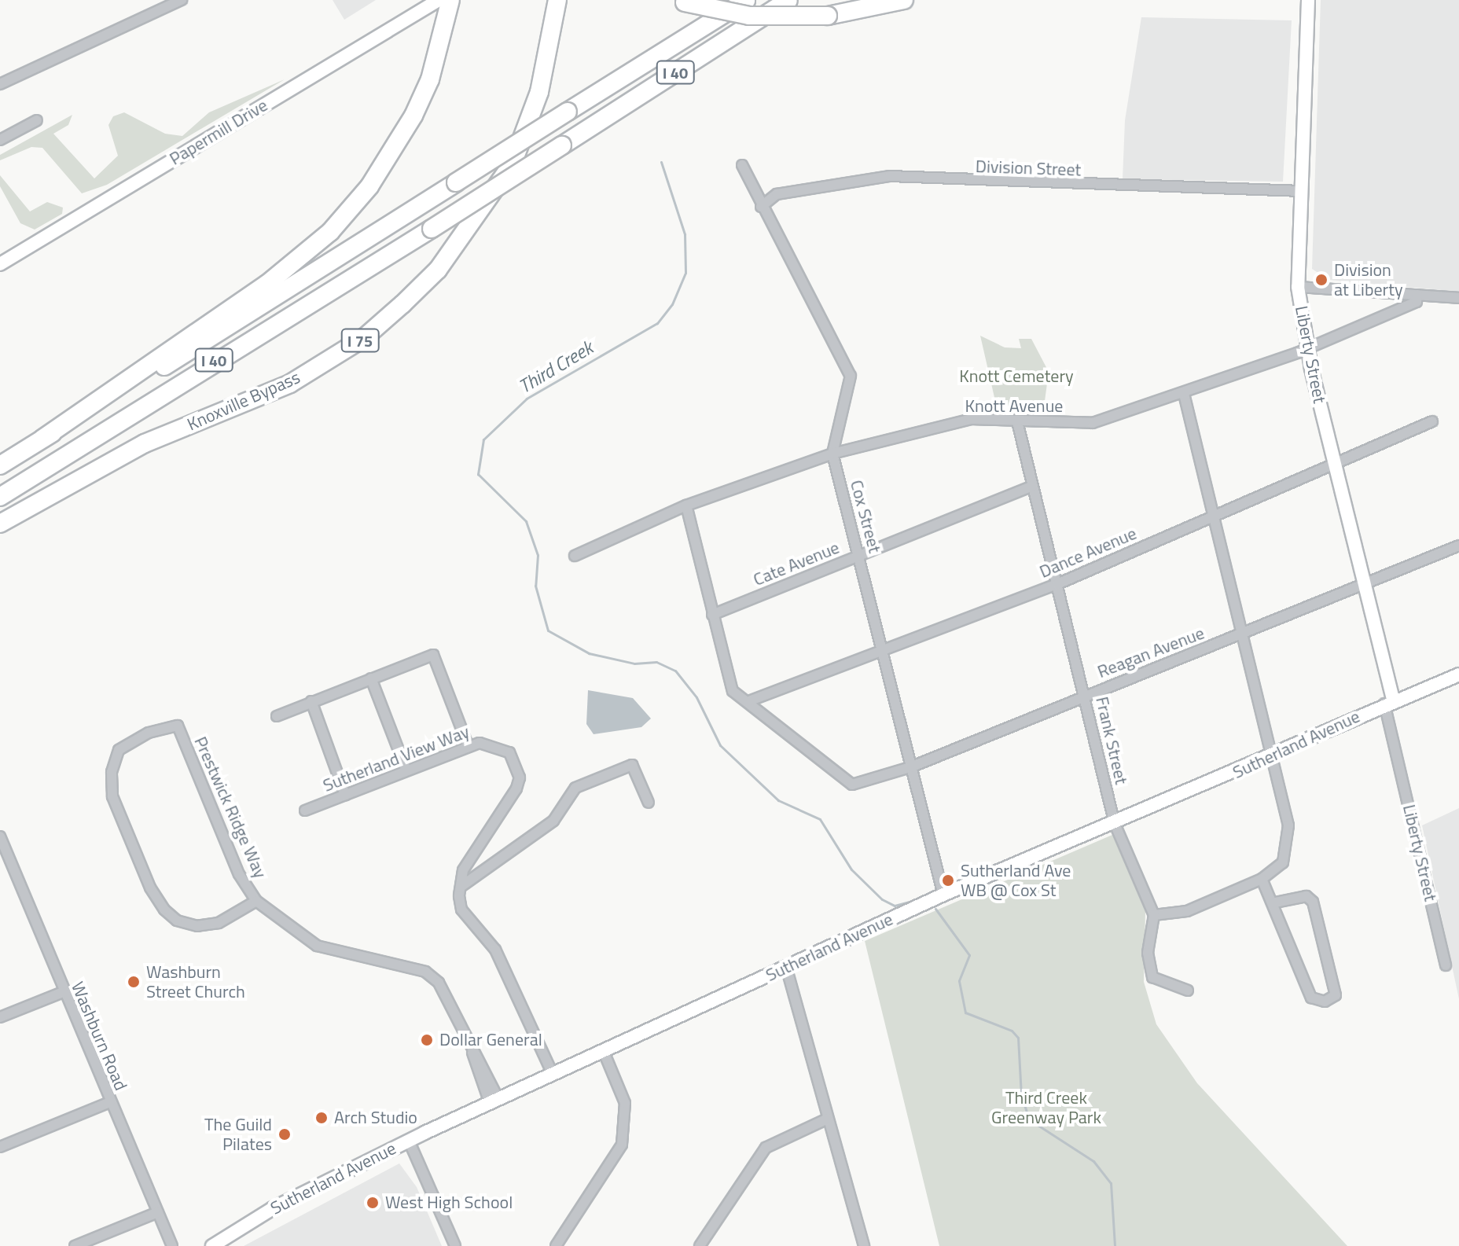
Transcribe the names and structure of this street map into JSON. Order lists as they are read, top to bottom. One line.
{"streets":{"highway":["I 40","I 75","Knoxville Bypass"],"street":["Papermill Drive","Division Street","Liberty Street","Knott Avenue","Cox Street","Dance Avenue","Cate Avenue","Reagan Avenue","Frank Street","Sutherland Avenue","Sutherland View Way","Prestwick Ridge Way","Washburn Road"]},"crossings":[["Division Street","Liberty Street"],["Division Street","Cox Street"],["Liberty Street","Knott Avenue"],["Liberty Street","Dance Avenue"],["Liberty Street","Reagan Avenue"],["Liberty Street","Sutherland Avenue"],["Knott Avenue","Cox Street"],["Knott Avenue","Frank Street"],["Cox Street","Dance Avenue"],["Cox Street","Cate Avenue"],["Cox Street","Reagan Avenue"],["Cox Street","Sutherland Avenue"],["Dance Avenue","Reagan Avenue"],["Dance Avenue","Frank Street"],["Cate Avenue","Frank Street"],["Reagan Avenue","Frank Street"],["Frank Street","Sutherland Avenue"],["Sutherland Avenue","Prestwick Ridge Way"]],"water":["Third Creek"],"parks":["Knott Cemetery","Third Creek Greenway Park"],"places":["Division at Liberty","Sutherland Ave WB @ Cox St","Washburn Street Church","Dollar General","Arch Studio","The Guild Pilates","West High School"]}
